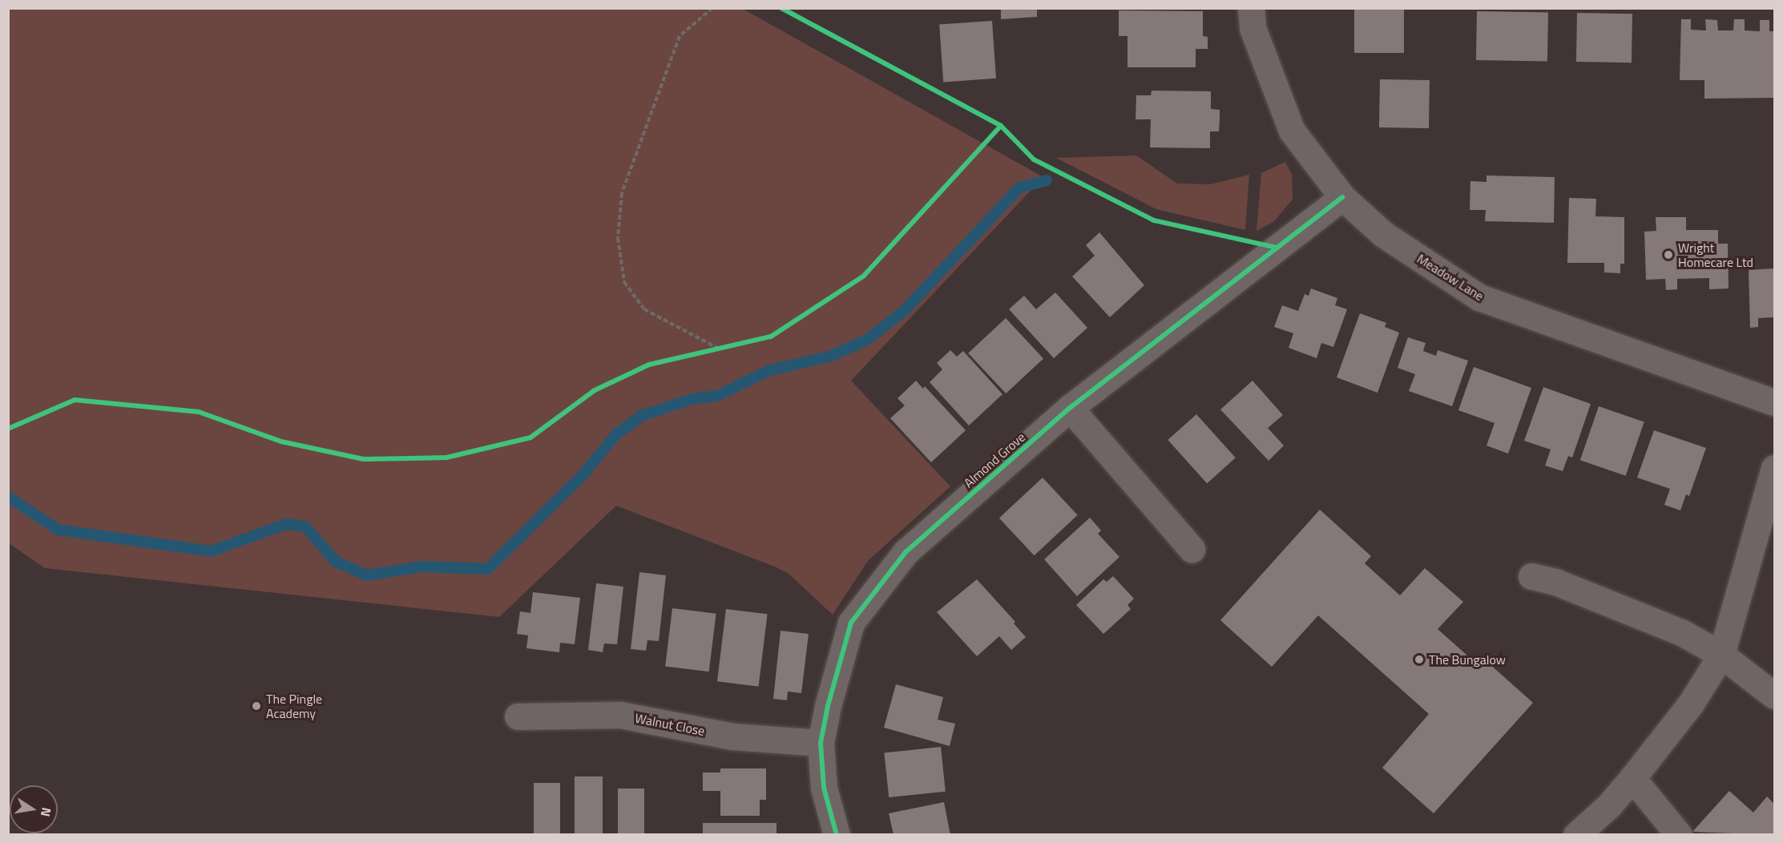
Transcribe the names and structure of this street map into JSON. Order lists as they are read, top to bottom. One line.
{"streets":{"street":["Meadow Lane","Almond Grove","Walnut Close"]},"crossings":[["Meadow Lane","Almond Grove"],["Almond Grove","Walnut Close"]],"places":["Wright Homecare Ltd","The Bungalow","The Pingle Academy"],"north":"right"}
